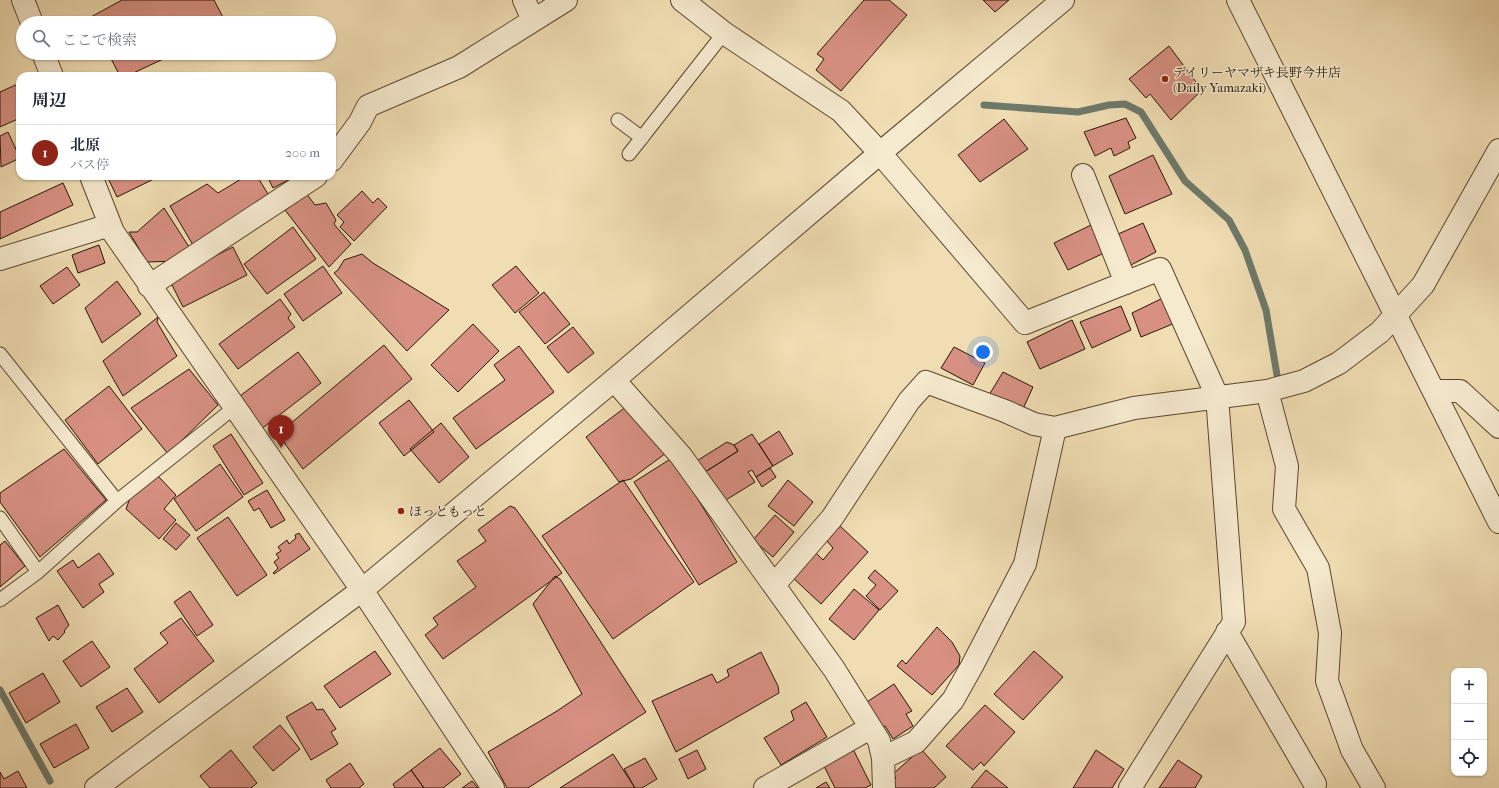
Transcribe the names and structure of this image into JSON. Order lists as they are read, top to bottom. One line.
{"places":["デイリーヤマザキ長野今井店 (Daily Yamazaki)","ほっともっと"],"page":{"search":"ここで検索","heading":"周辺","list":[{"mark":"1","name":"北原","note":"バス停","value":"200 m"}],"pins":"1","map_buttons":["+","−"]}}
